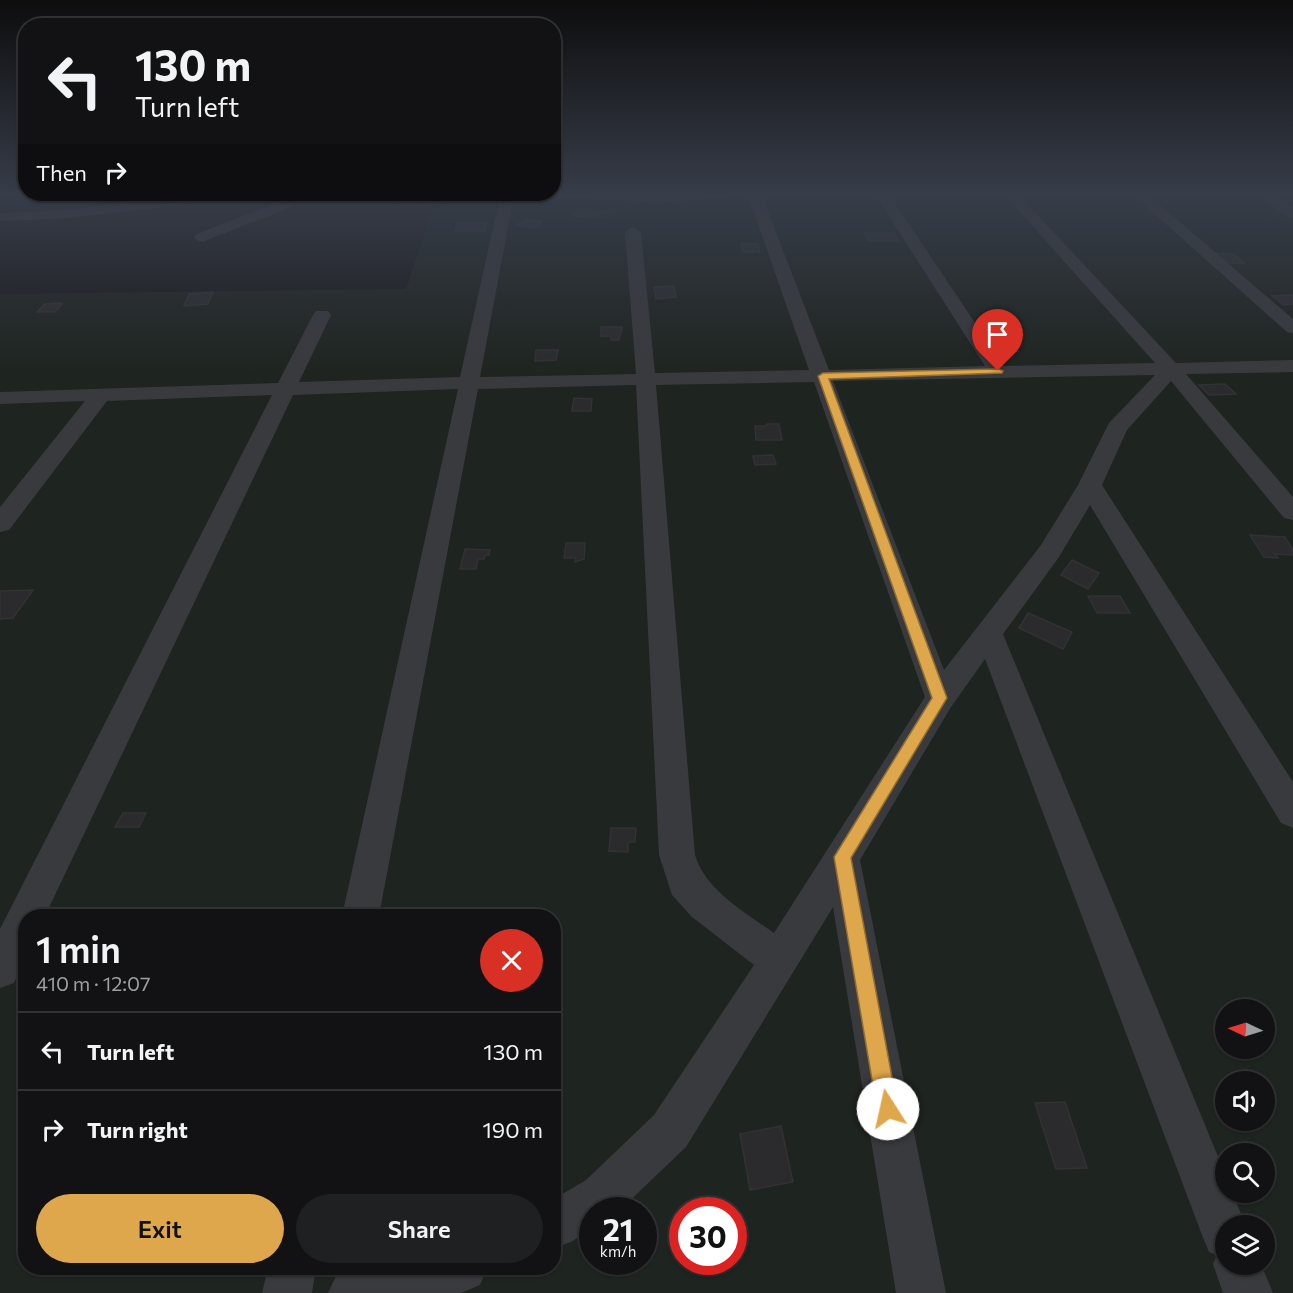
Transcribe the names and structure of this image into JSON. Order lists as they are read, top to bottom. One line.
{"north":"left","page":{"turn":["130 m","Turn left"],"then":"Then","heading":["1 min","410 m · 12:07"],"list":[{"name":"Turn left","value":"130 m"},{"name":"Turn right","value":"190 m"}],"buttons":["Exit","Share"],"speed":"21 km/h","limit":"30"}}
